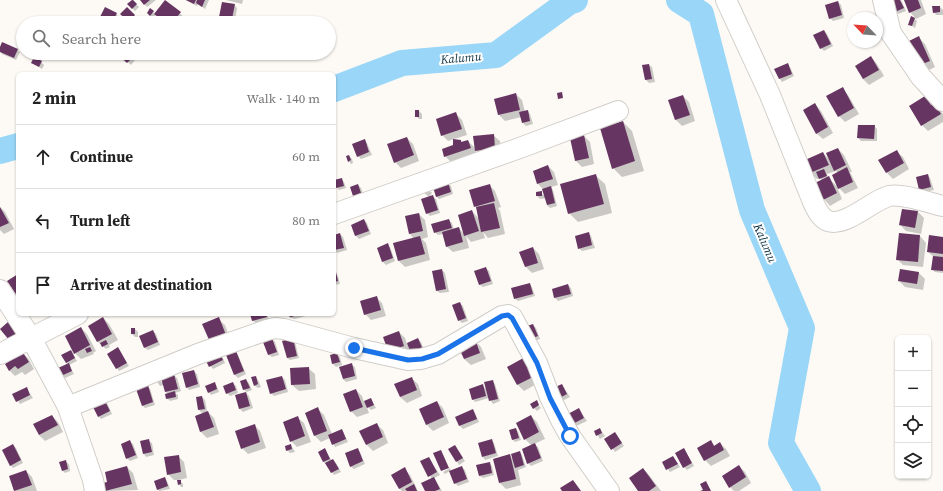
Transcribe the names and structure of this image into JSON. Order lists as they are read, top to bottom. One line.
{"water":["Kalumu"],"north":"top left","page":{"search":"Search here","heading":["2 min","Walk · 140 m"],"list":[["Continue","60 m"],["Turn left","80 m"],"Arrive at destination"],"map_buttons":["+","−"]}}
